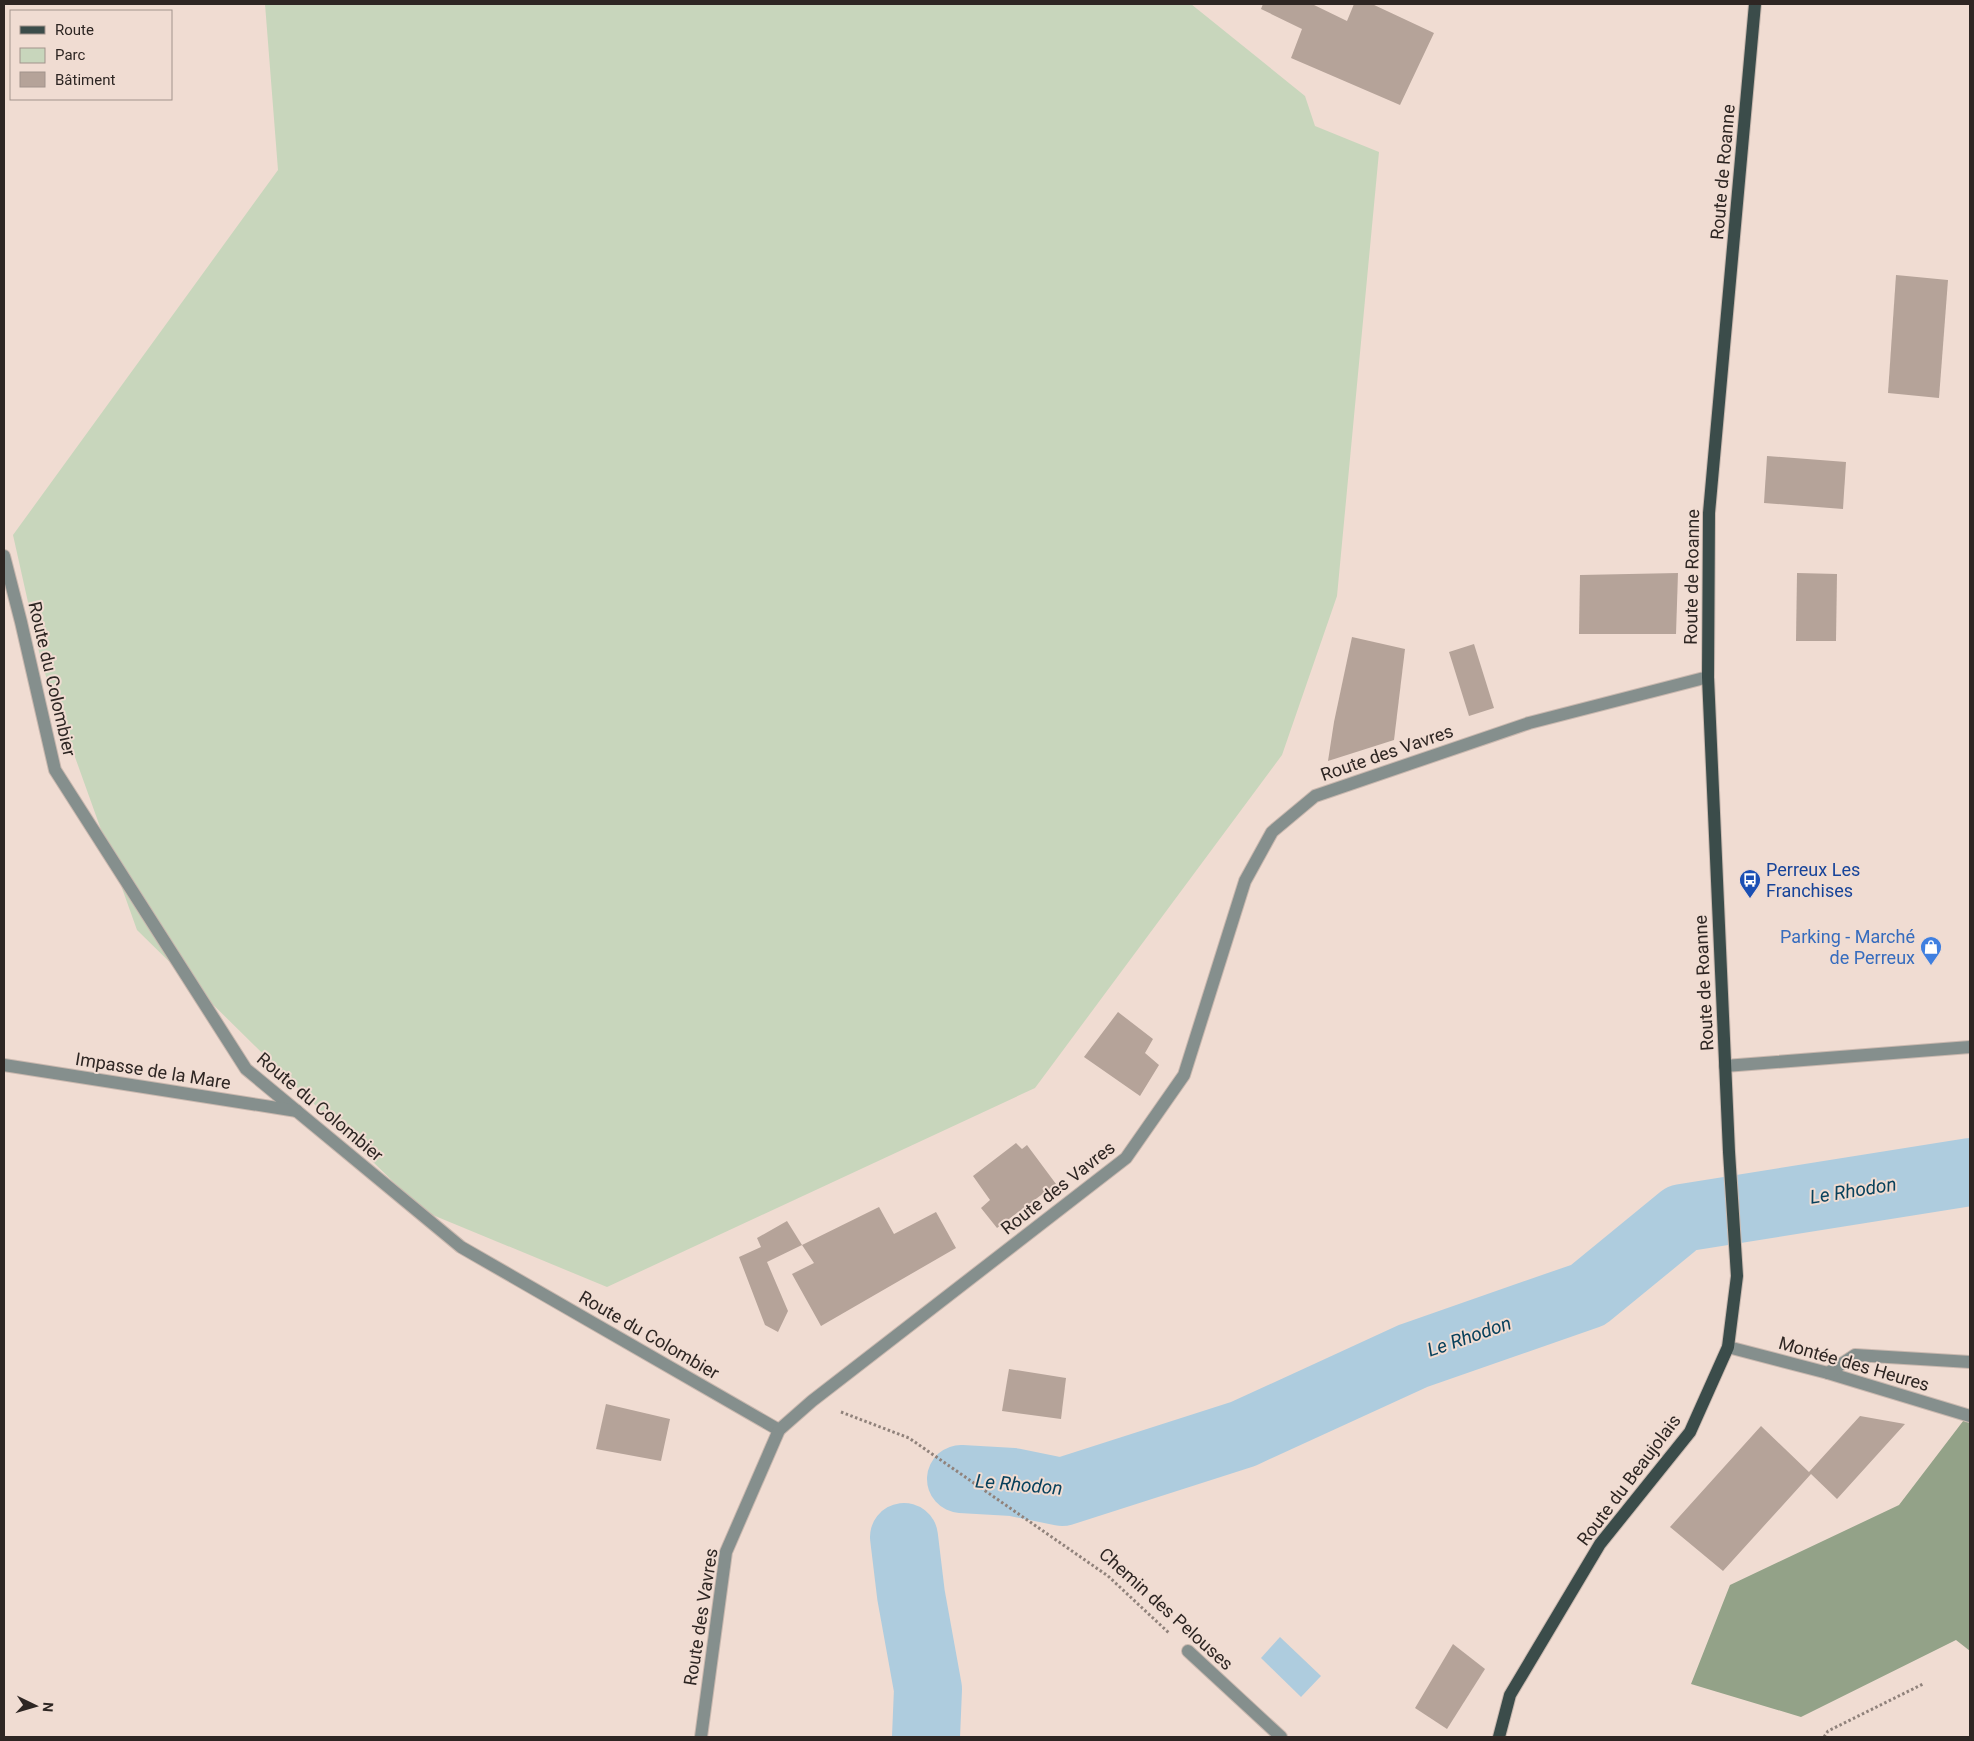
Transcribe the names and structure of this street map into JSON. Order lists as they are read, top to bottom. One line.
{"streets":{"main road":["Route de Roanne","Route du Beaujolais"],"street":["Route du Colombier","Route des Vavres","Impasse de la Mare","Montée des Heures","Chemin des Pelouses"]},"crossings":[["Route de Roanne","Route des Vavres"],["Route de Roanne","Route du Beaujolais"],["Route du Colombier","Route des Vavres"],["Route du Colombier","Impasse de la Mare"],["Route des Vavres","Chemin des Pelouses"],["Montée des Heures","Route du Beaujolais"]],"water":["Le Rhodon"],"places":{"bus stop":["Perreux Les Franchises"],"shop":["Parking - Marché de Perreux"]},"legend":["Route","Parc","Bâtiment"],"north":"right"}
